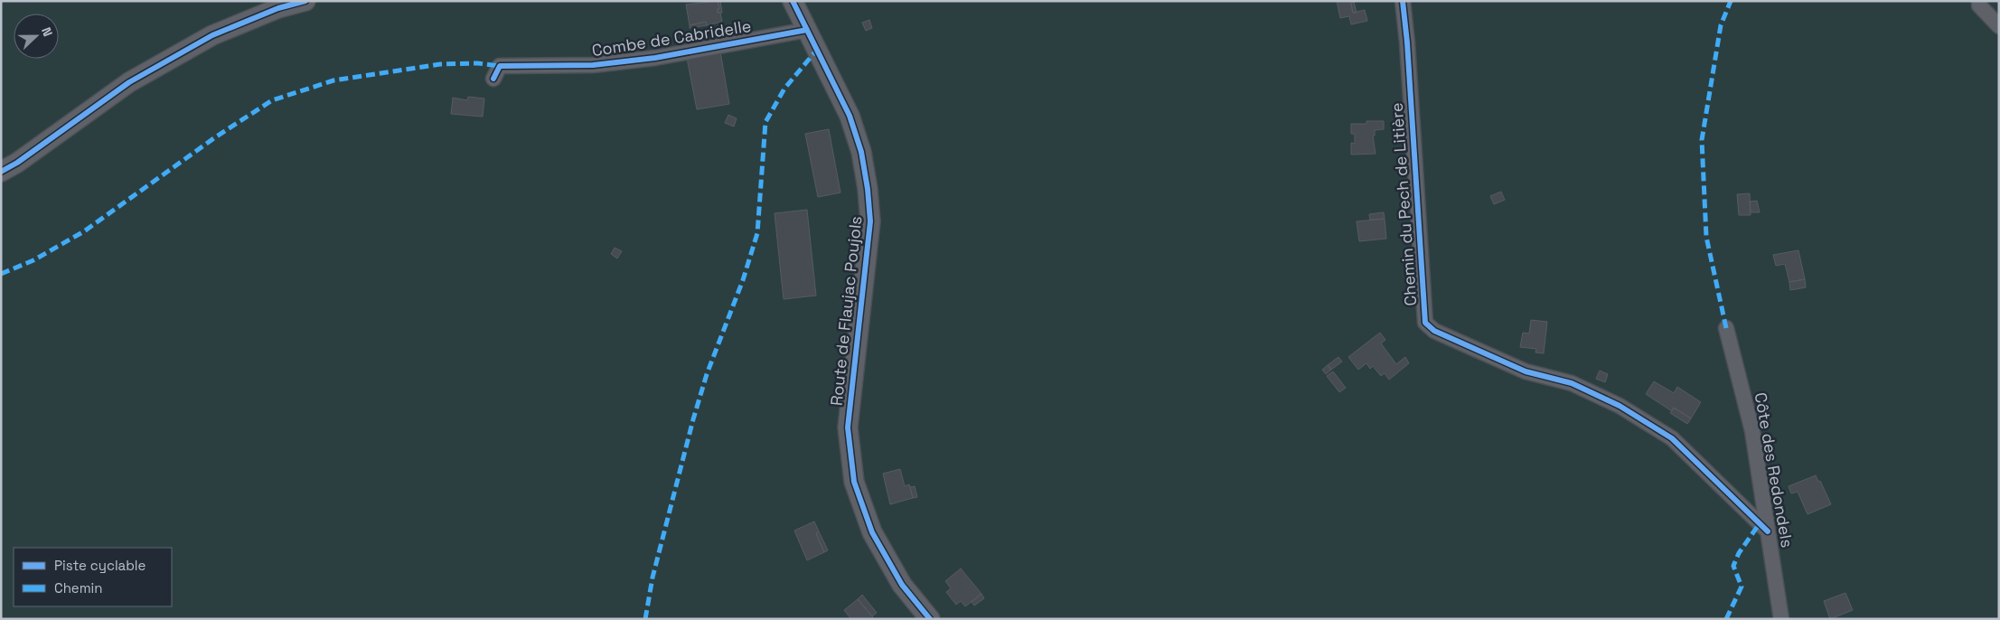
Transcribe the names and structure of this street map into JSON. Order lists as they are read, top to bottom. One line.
{"streets":{"street":["Combe de Cabridelle","Chemin du Pech de Litière","Route de Flaujac Poujols","Côte des Redondels"]},"crossings":[["Combe de Cabridelle","Route de Flaujac Poujols"],["Chemin du Pech de Litière","Côte des Redondels"]],"legend":["Piste cyclable","Chemin"],"north":"right"}
